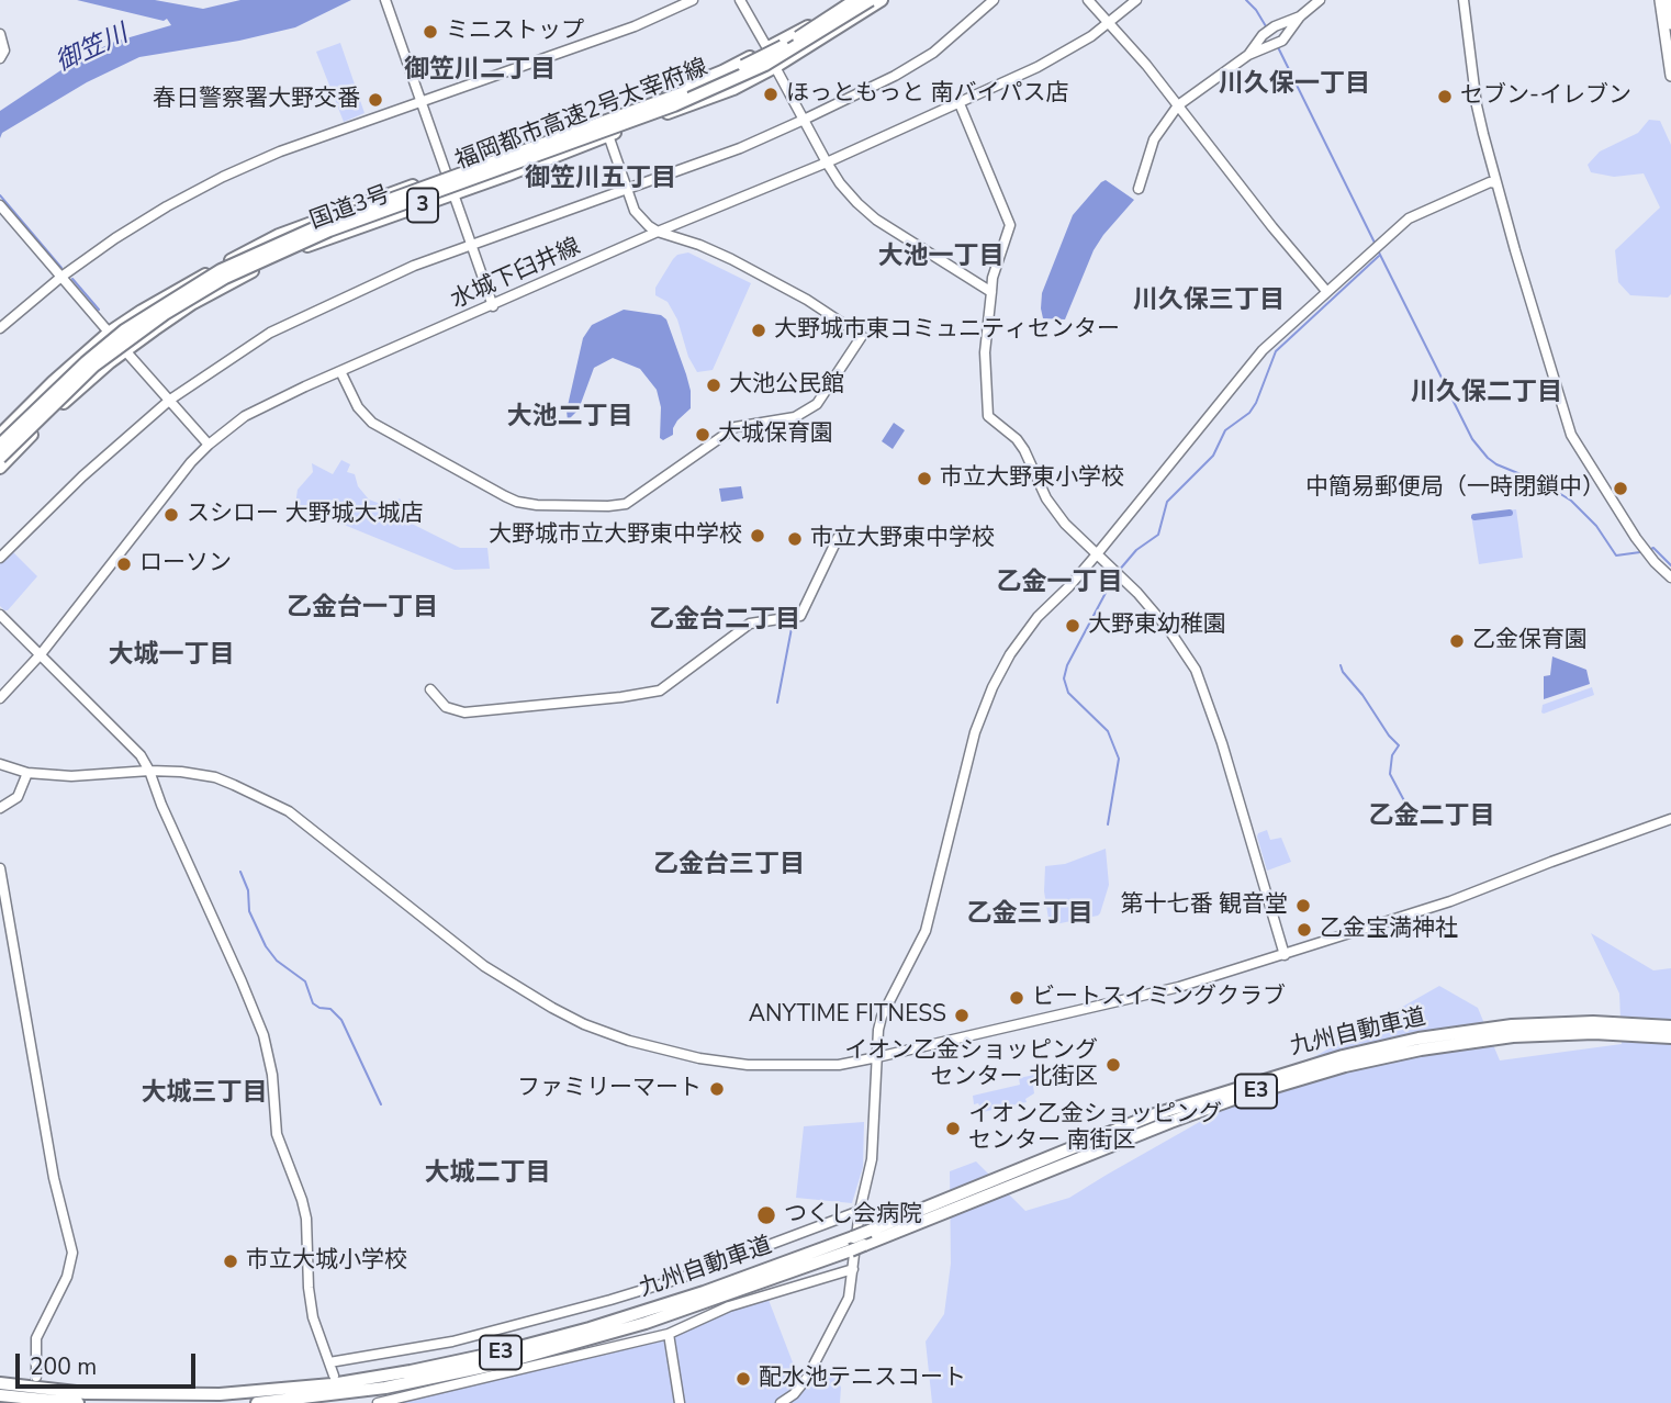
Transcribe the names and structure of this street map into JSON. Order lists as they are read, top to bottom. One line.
{"streets":{"highway":["福岡都市高速2号太宰府線","3","国道3号","九州自動車道","E3"],"street":["水城下臼井線"]},"crossings":[["福岡都市高速2号太宰府線","国道3号"]],"districts":["御笠川二丁目","川久保一丁目","御笠川五丁目","大池一丁目","川久保三丁目","川久保二丁目","大池二丁目","乙金一丁目","乙金台一丁目","乙金台二丁目","大城一丁目","乙金二丁目","乙金台三丁目","乙金三丁目","大城三丁目","大城二丁目"],"water":["御笠川"],"places":["ミニストップ","ほっともっと 南バイパス店","セブン-イレブン","春日警察署大野交番","大野城市東コミュニティセンター","大池公民館","大城保育園","市立大野東小学校","中簡易郵便局（一時閉鎖中）","スシロー 大野城大城店","大野城市立大野東中学校","市立大野東中学校","ローソン","大野東幼稚園","乙金保育園","第十七番 観音堂","乙金宝満神社","ビートスイミングクラブ","ANYTIME FITNESS","イオン乙金ショッピング センター 北街区","ファミリーマート","イオン乙金ショッピング センター 南街区","つくし会病院","市立大城小学校","配水池テニスコート"],"scale_bar":"200 m"}
